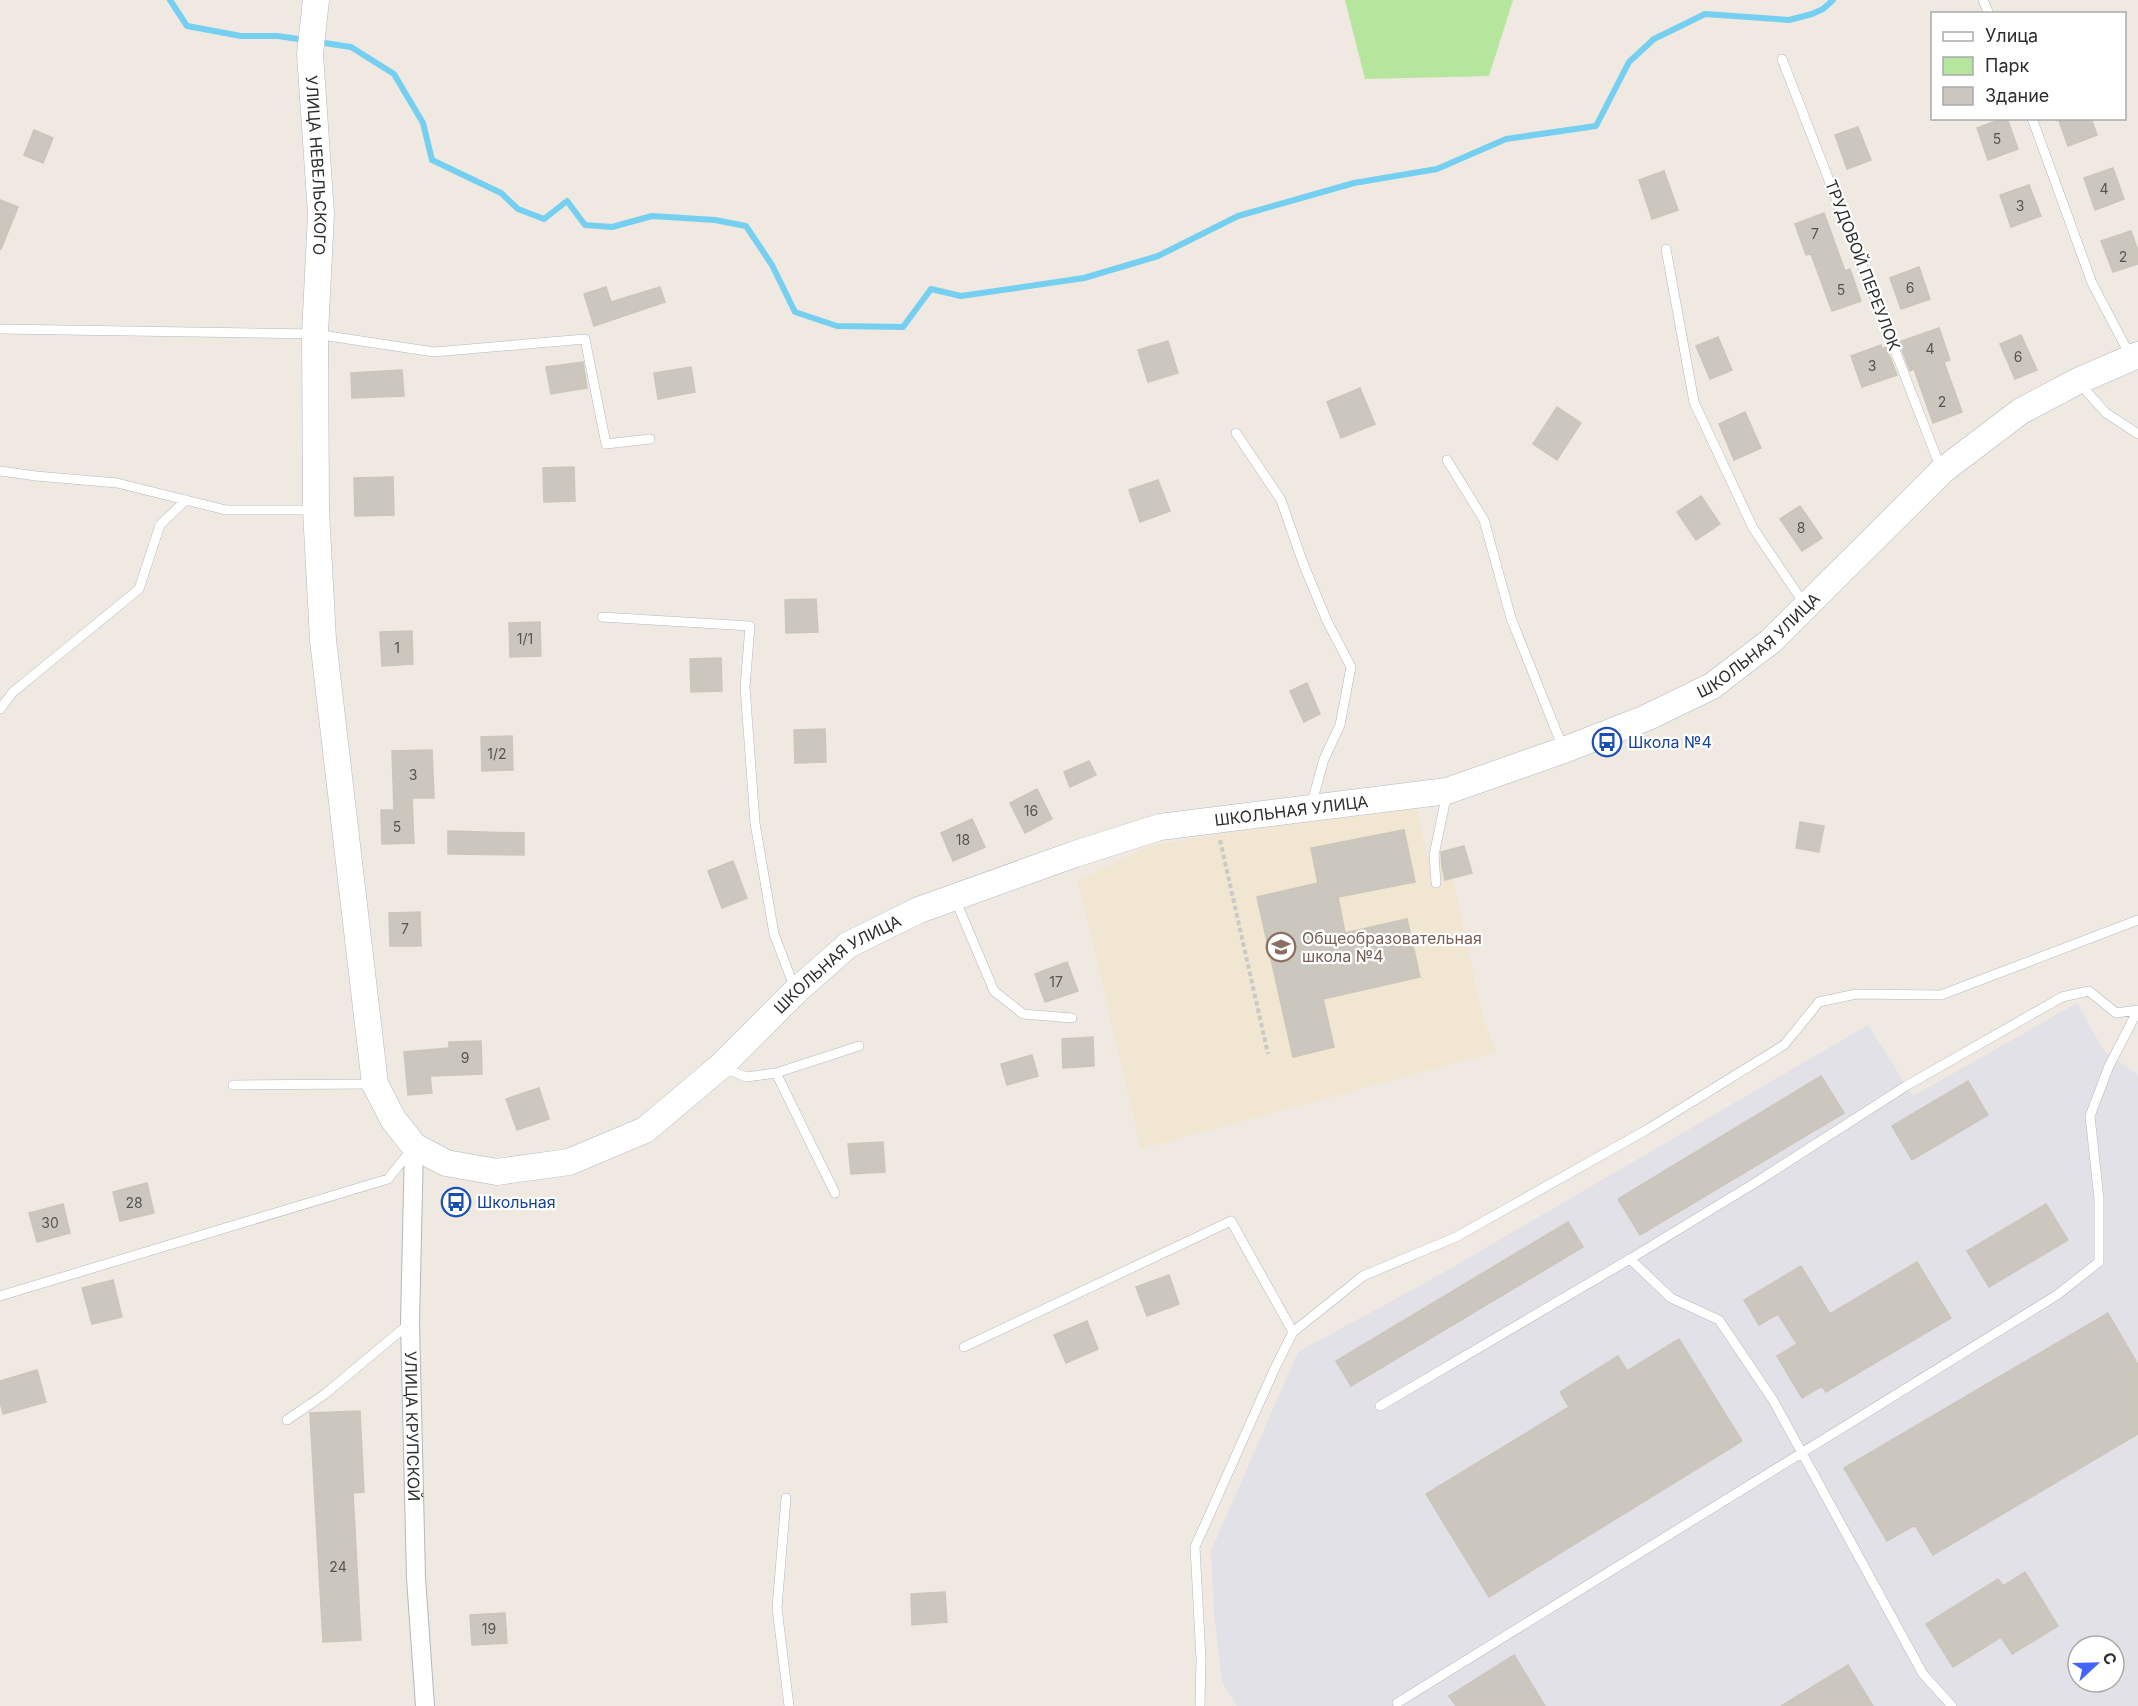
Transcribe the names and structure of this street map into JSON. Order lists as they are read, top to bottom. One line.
{"streets":{"street":["УЛИЦА НЕВЕЛЬСКОГО","ШКОЛЬНАЯ УЛИЦА","УЛИЦА КРУПСКОЙ"],"lane":["ТРУДОВОЙ ПЕРЕУЛОК"]},"crossings":[["ТРУДОВОЙ ПЕРЕУЛОК","ШКОЛЬНАЯ УЛИЦА"],["ШКОЛЬНАЯ УЛИЦА","УЛИЦА КРУПСКОЙ"]],"places":{"bus stop":["Школа №4","Школьная"],"school or university":["Общеобразовательная школа №4"]},"house_numbers":["5","4","3","7","2","6","5","4","6","3","2","8","1/1","1","1/2","3","16","5","18","7","17","9","28","30","24","19"],"legend":["Улица","Парк","Здание"],"north":"right"}
